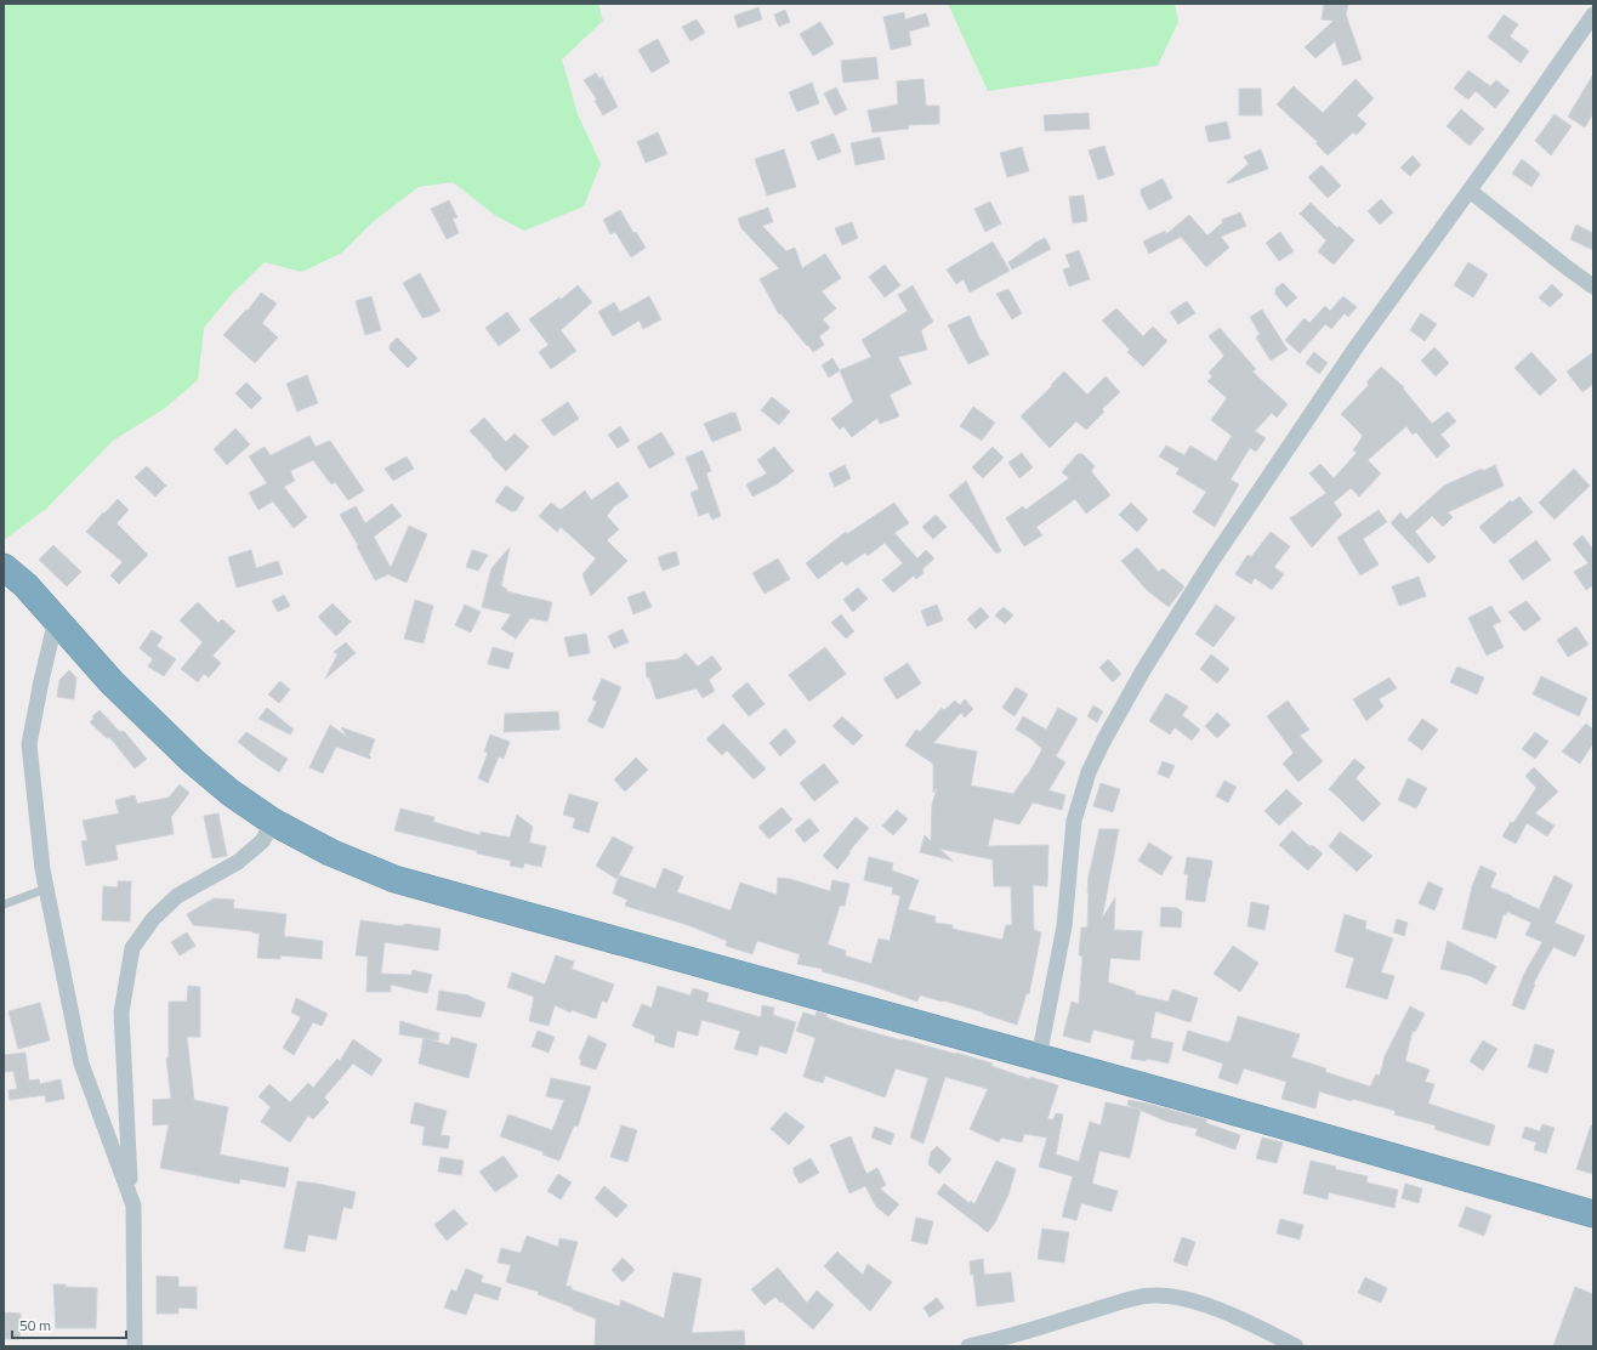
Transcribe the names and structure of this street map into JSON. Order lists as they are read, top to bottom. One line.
{"scale_bar":"50 m"}
